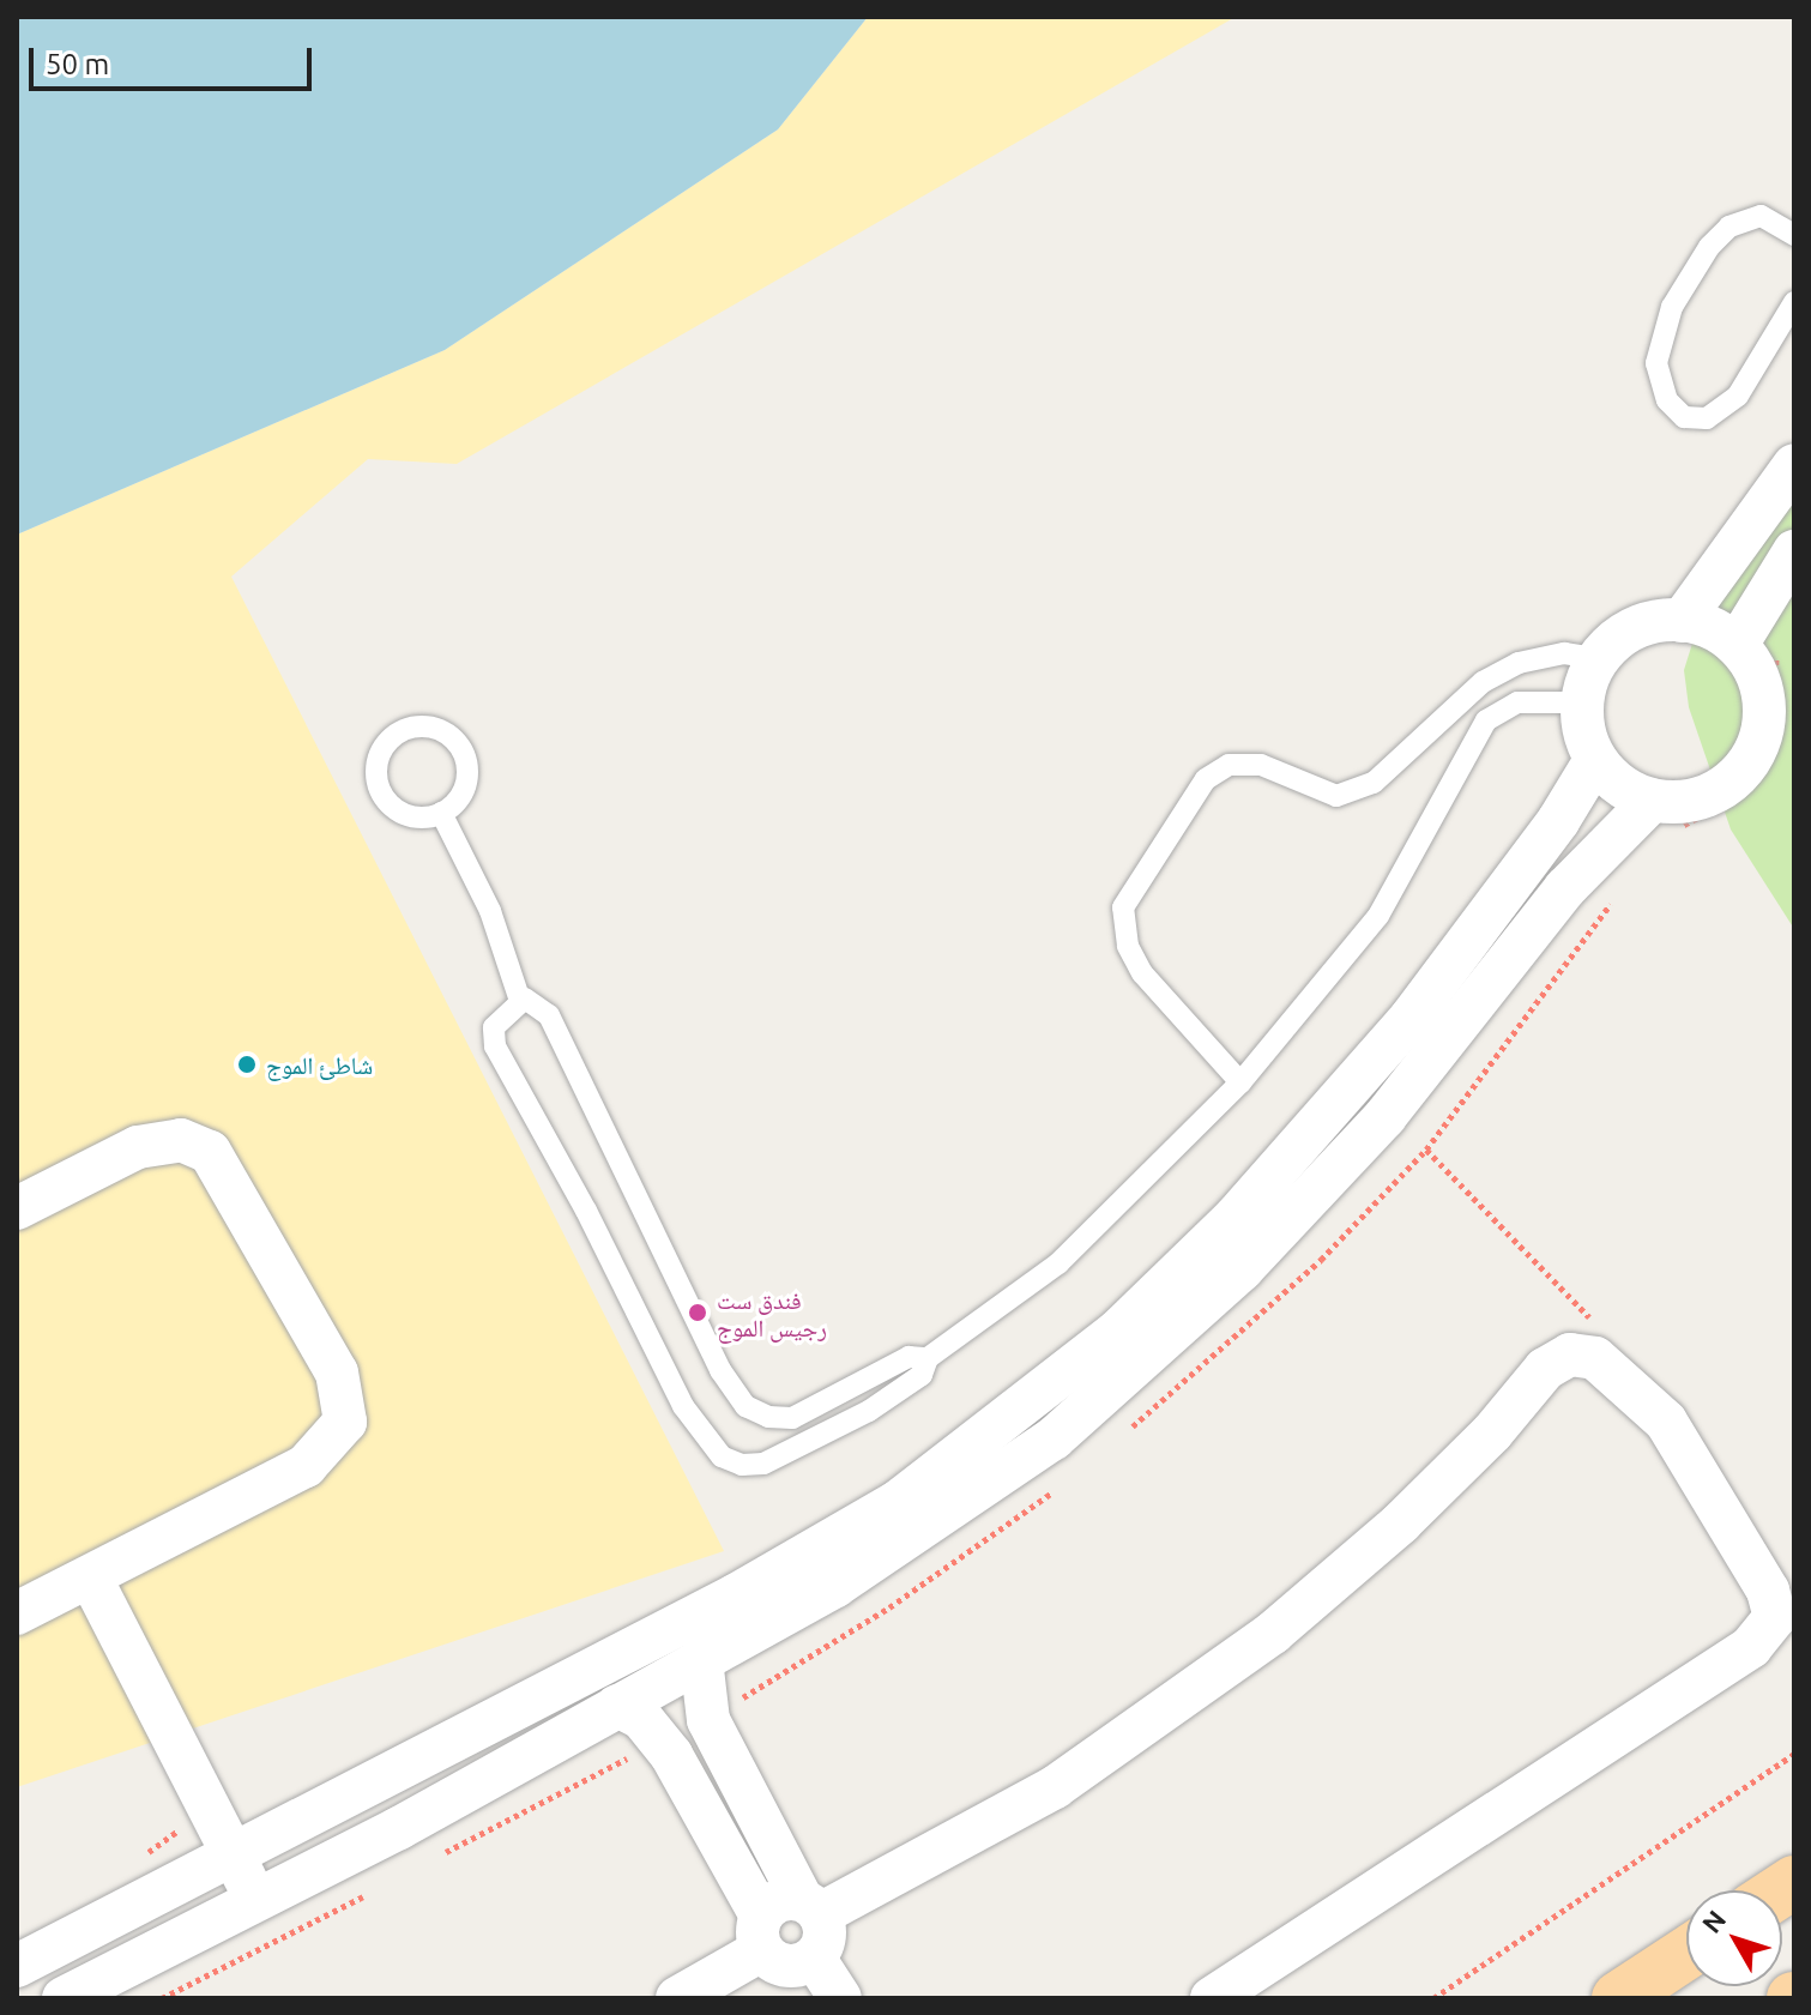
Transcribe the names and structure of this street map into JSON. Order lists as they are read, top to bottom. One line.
{"places":["شاطئ الموج","فندق ست رجيس الموج"],"scale_bar":"50 m","north":"top left"}
